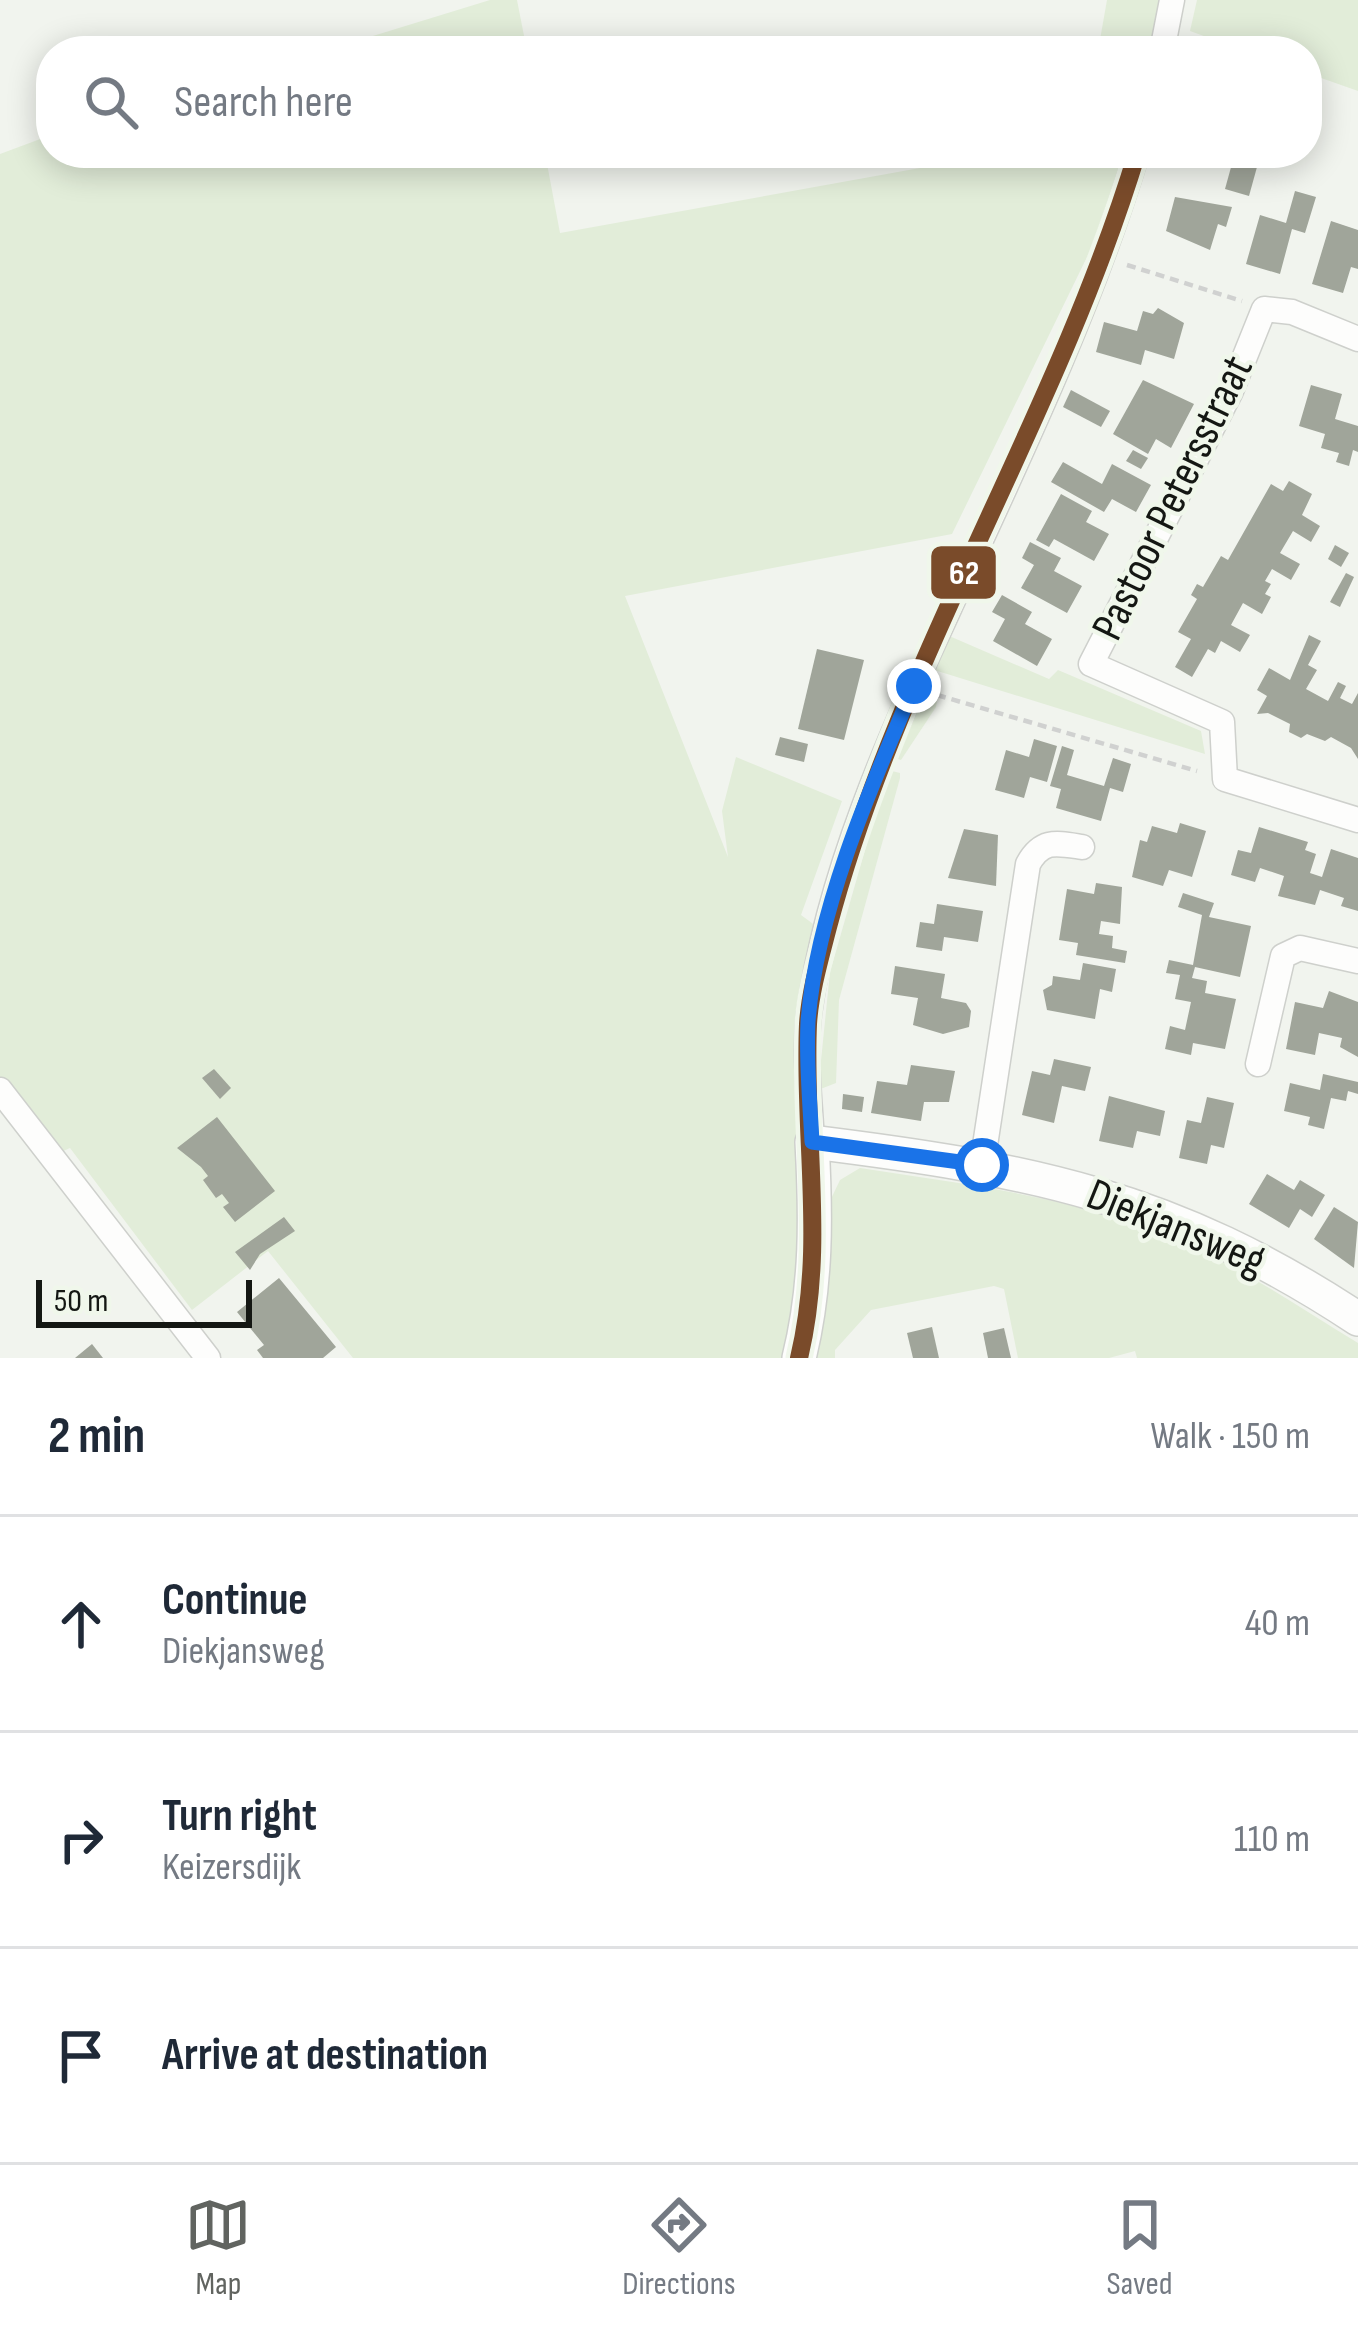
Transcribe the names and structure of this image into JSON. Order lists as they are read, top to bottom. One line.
{"streets":{"street":["Pastoor Petersstraat","Diekjansweg"]},"lines":["transit line 62"],"scale_bar":"50 m","page":{"search":"Search here","scale":"50 m","heading":["2 min","Walk · 150 m"],"list":[["Continue","Diekjansweg","40 m"],["Turn right","Keizersdijk","110 m"],"Arrive at destination"],"nav":["Map","Directions","Saved"]}}
